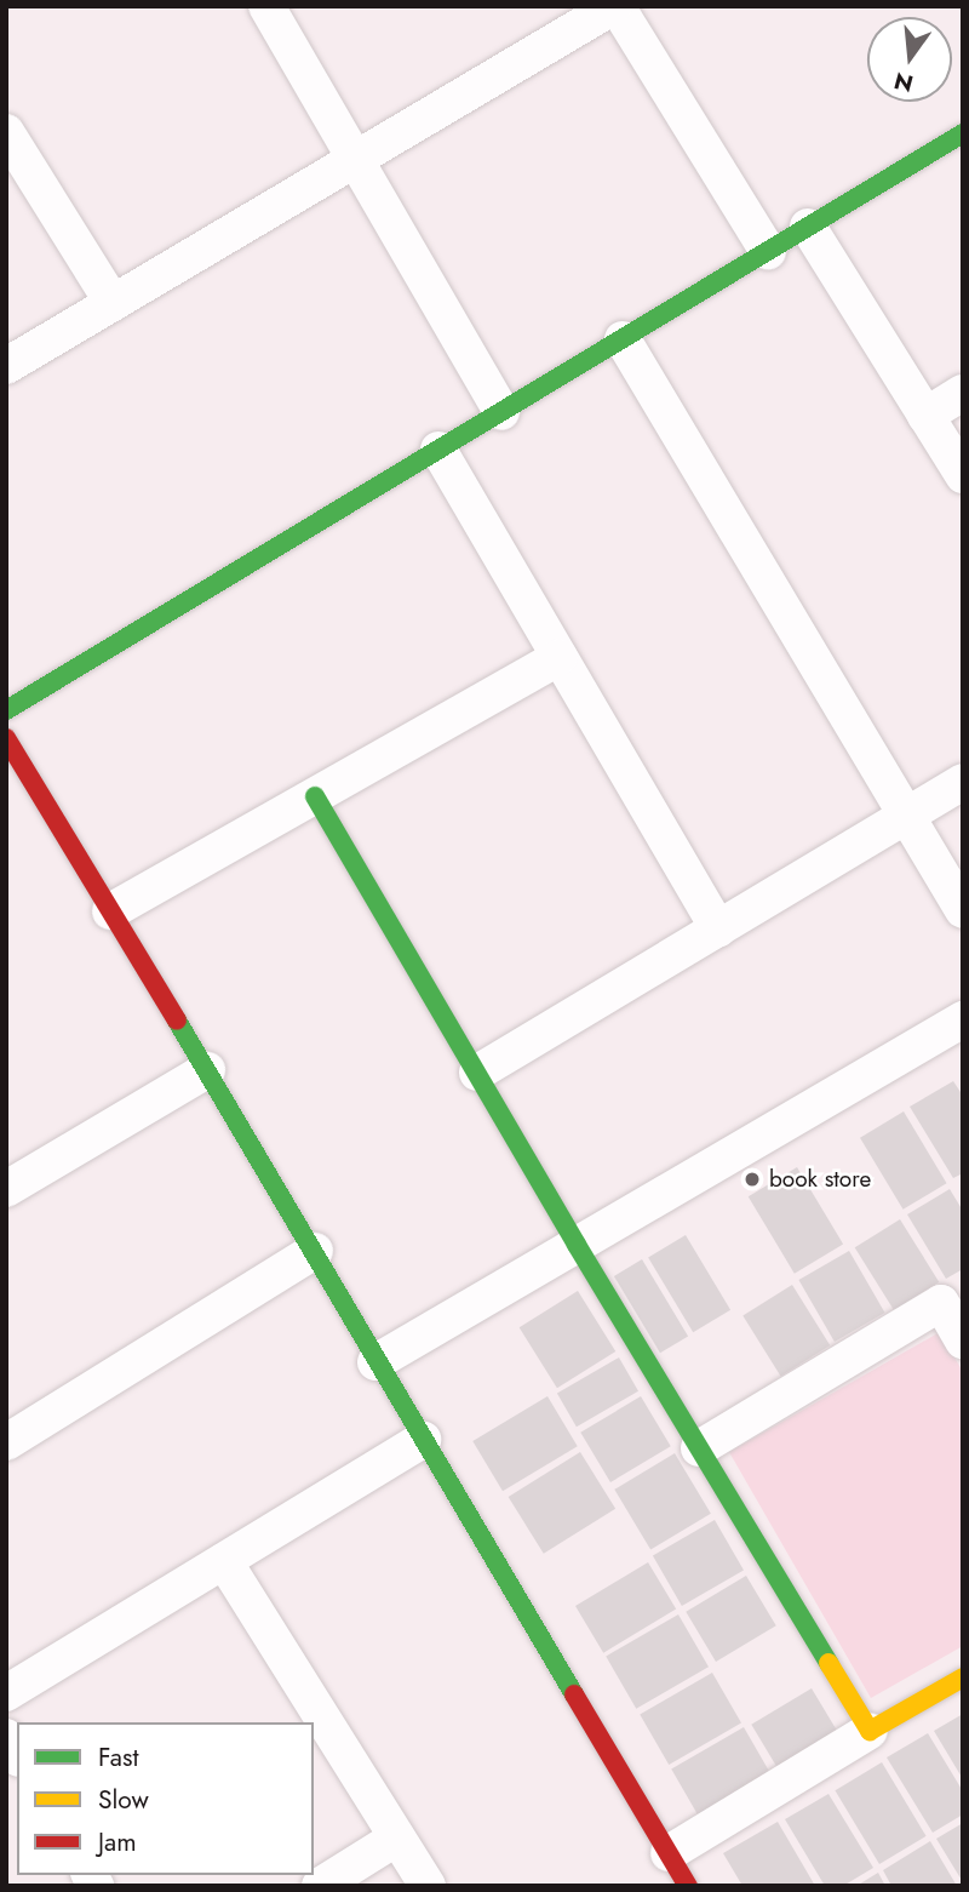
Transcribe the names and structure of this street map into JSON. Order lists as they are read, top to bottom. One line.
{"places":["book store"],"legend":["Fast","Slow","Jam"],"north":"bottom"}
